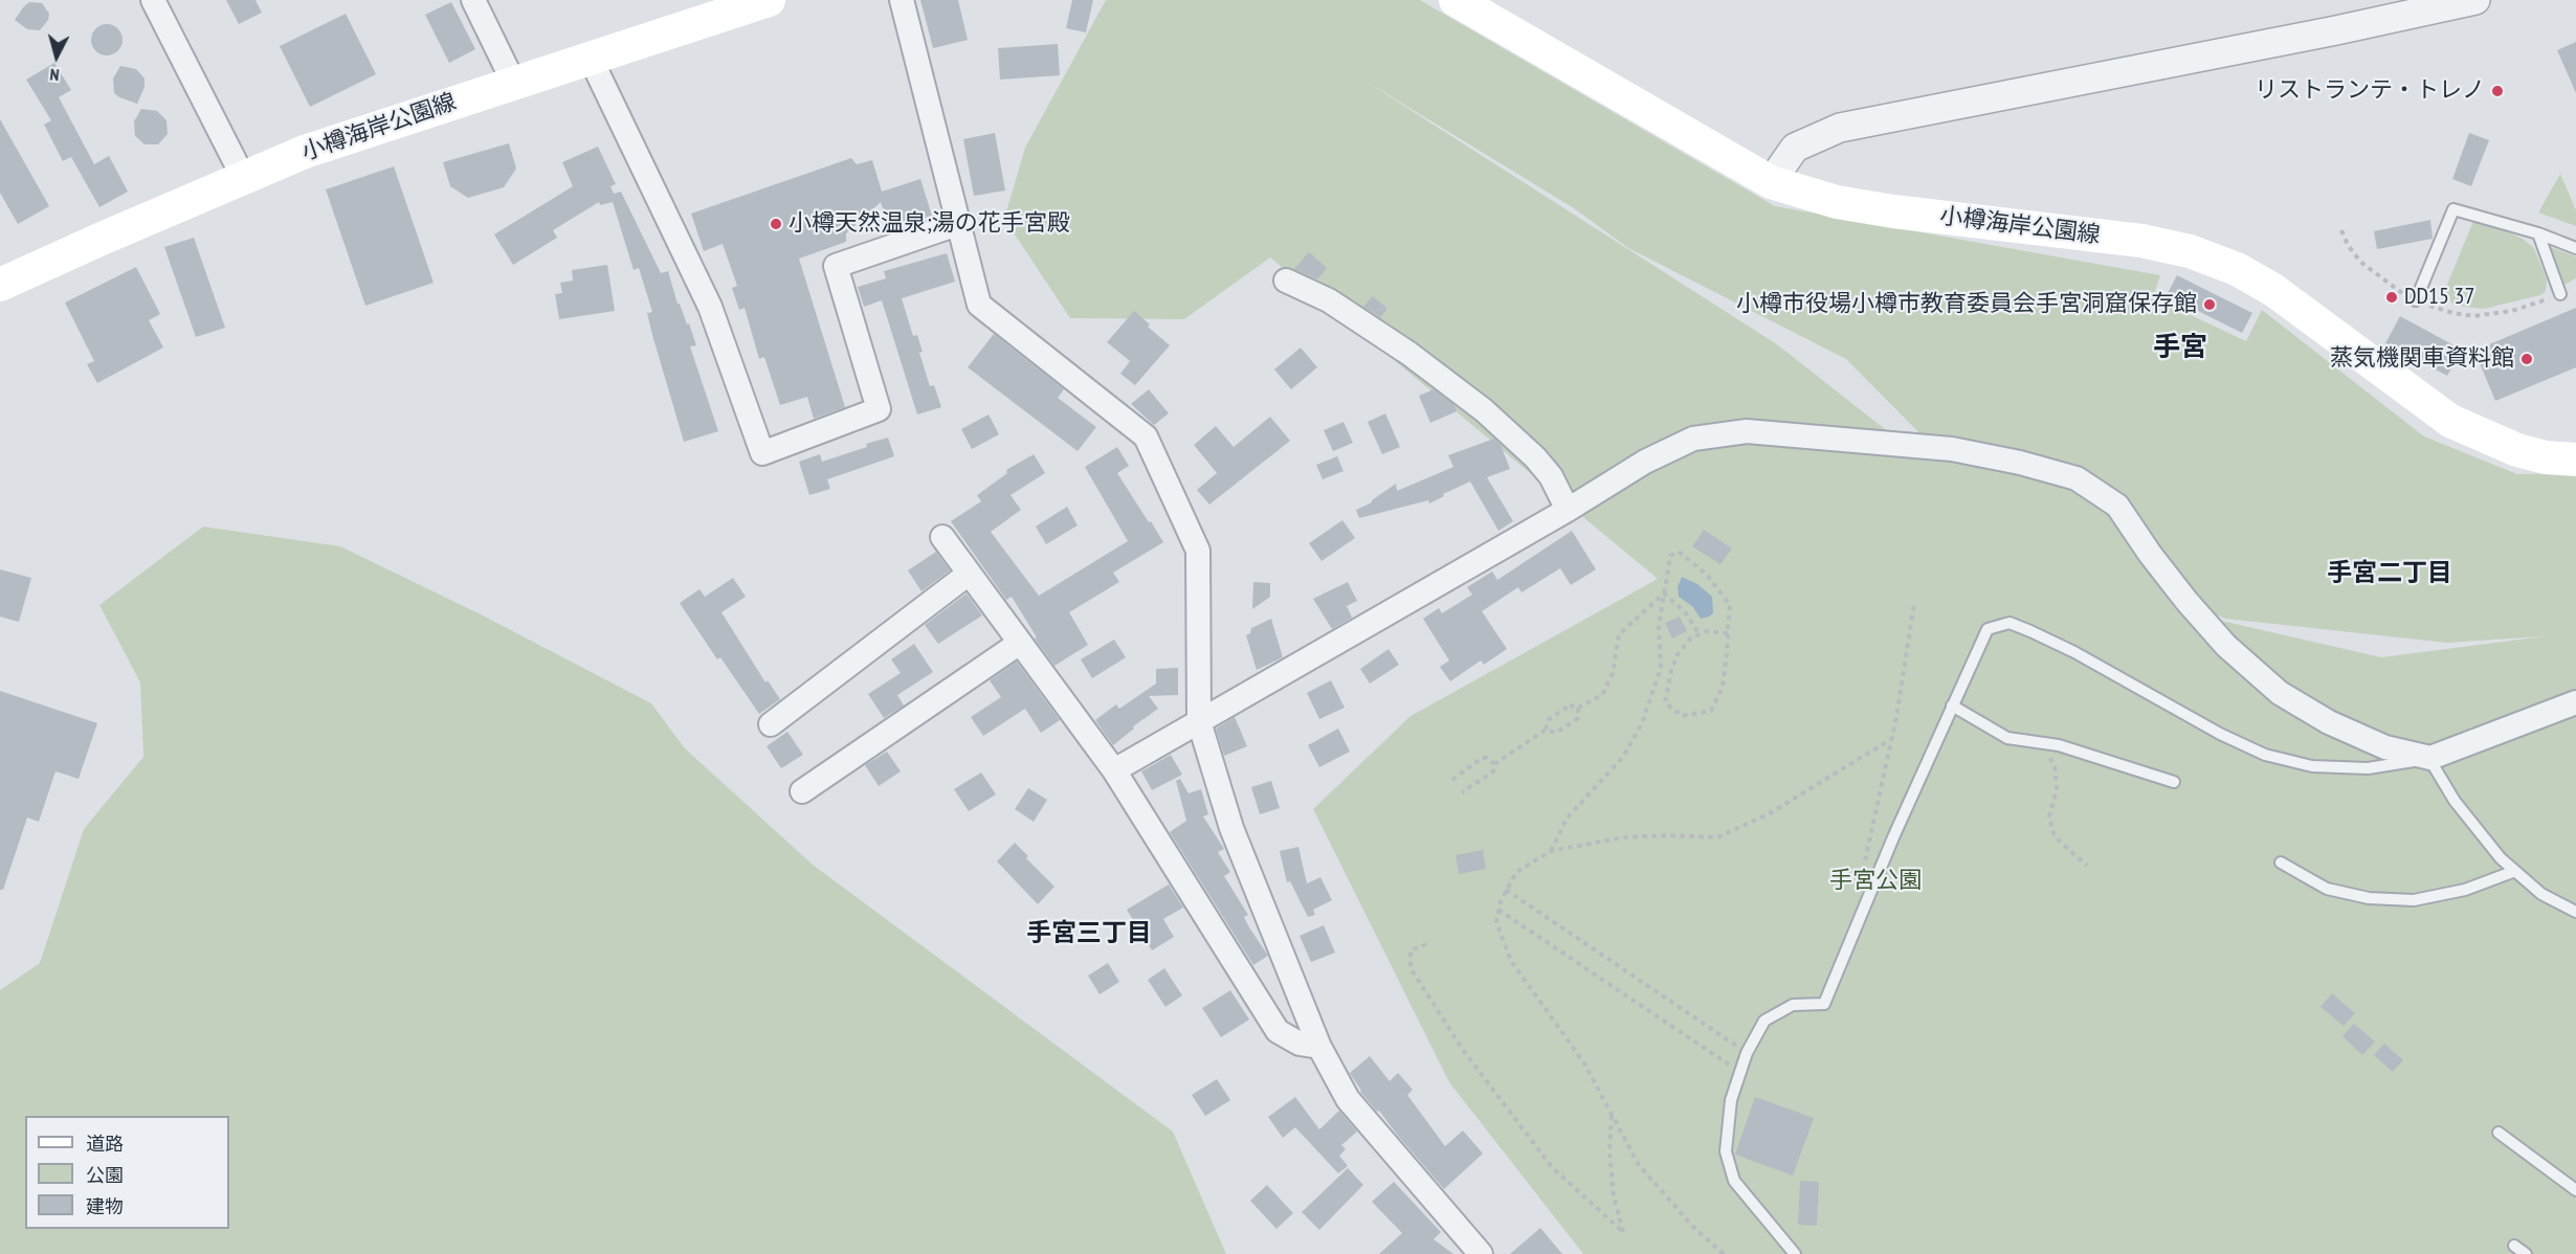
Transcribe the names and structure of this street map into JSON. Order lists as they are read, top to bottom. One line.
{"streets":{"main road":["小樽海岸公園線"]},"districts":["手宮","手宮二丁目","手宮三丁目"],"parks":["手宮公園"],"places":["リストランテ・トレノ","小樽天然温泉;湯の花手宮殿","DD15 37","小樽市役場小樽市教育委員会手宮洞窟保存館","蒸気機関車資料館"],"legend":["道路","公園","建物"],"north":"bottom"}
